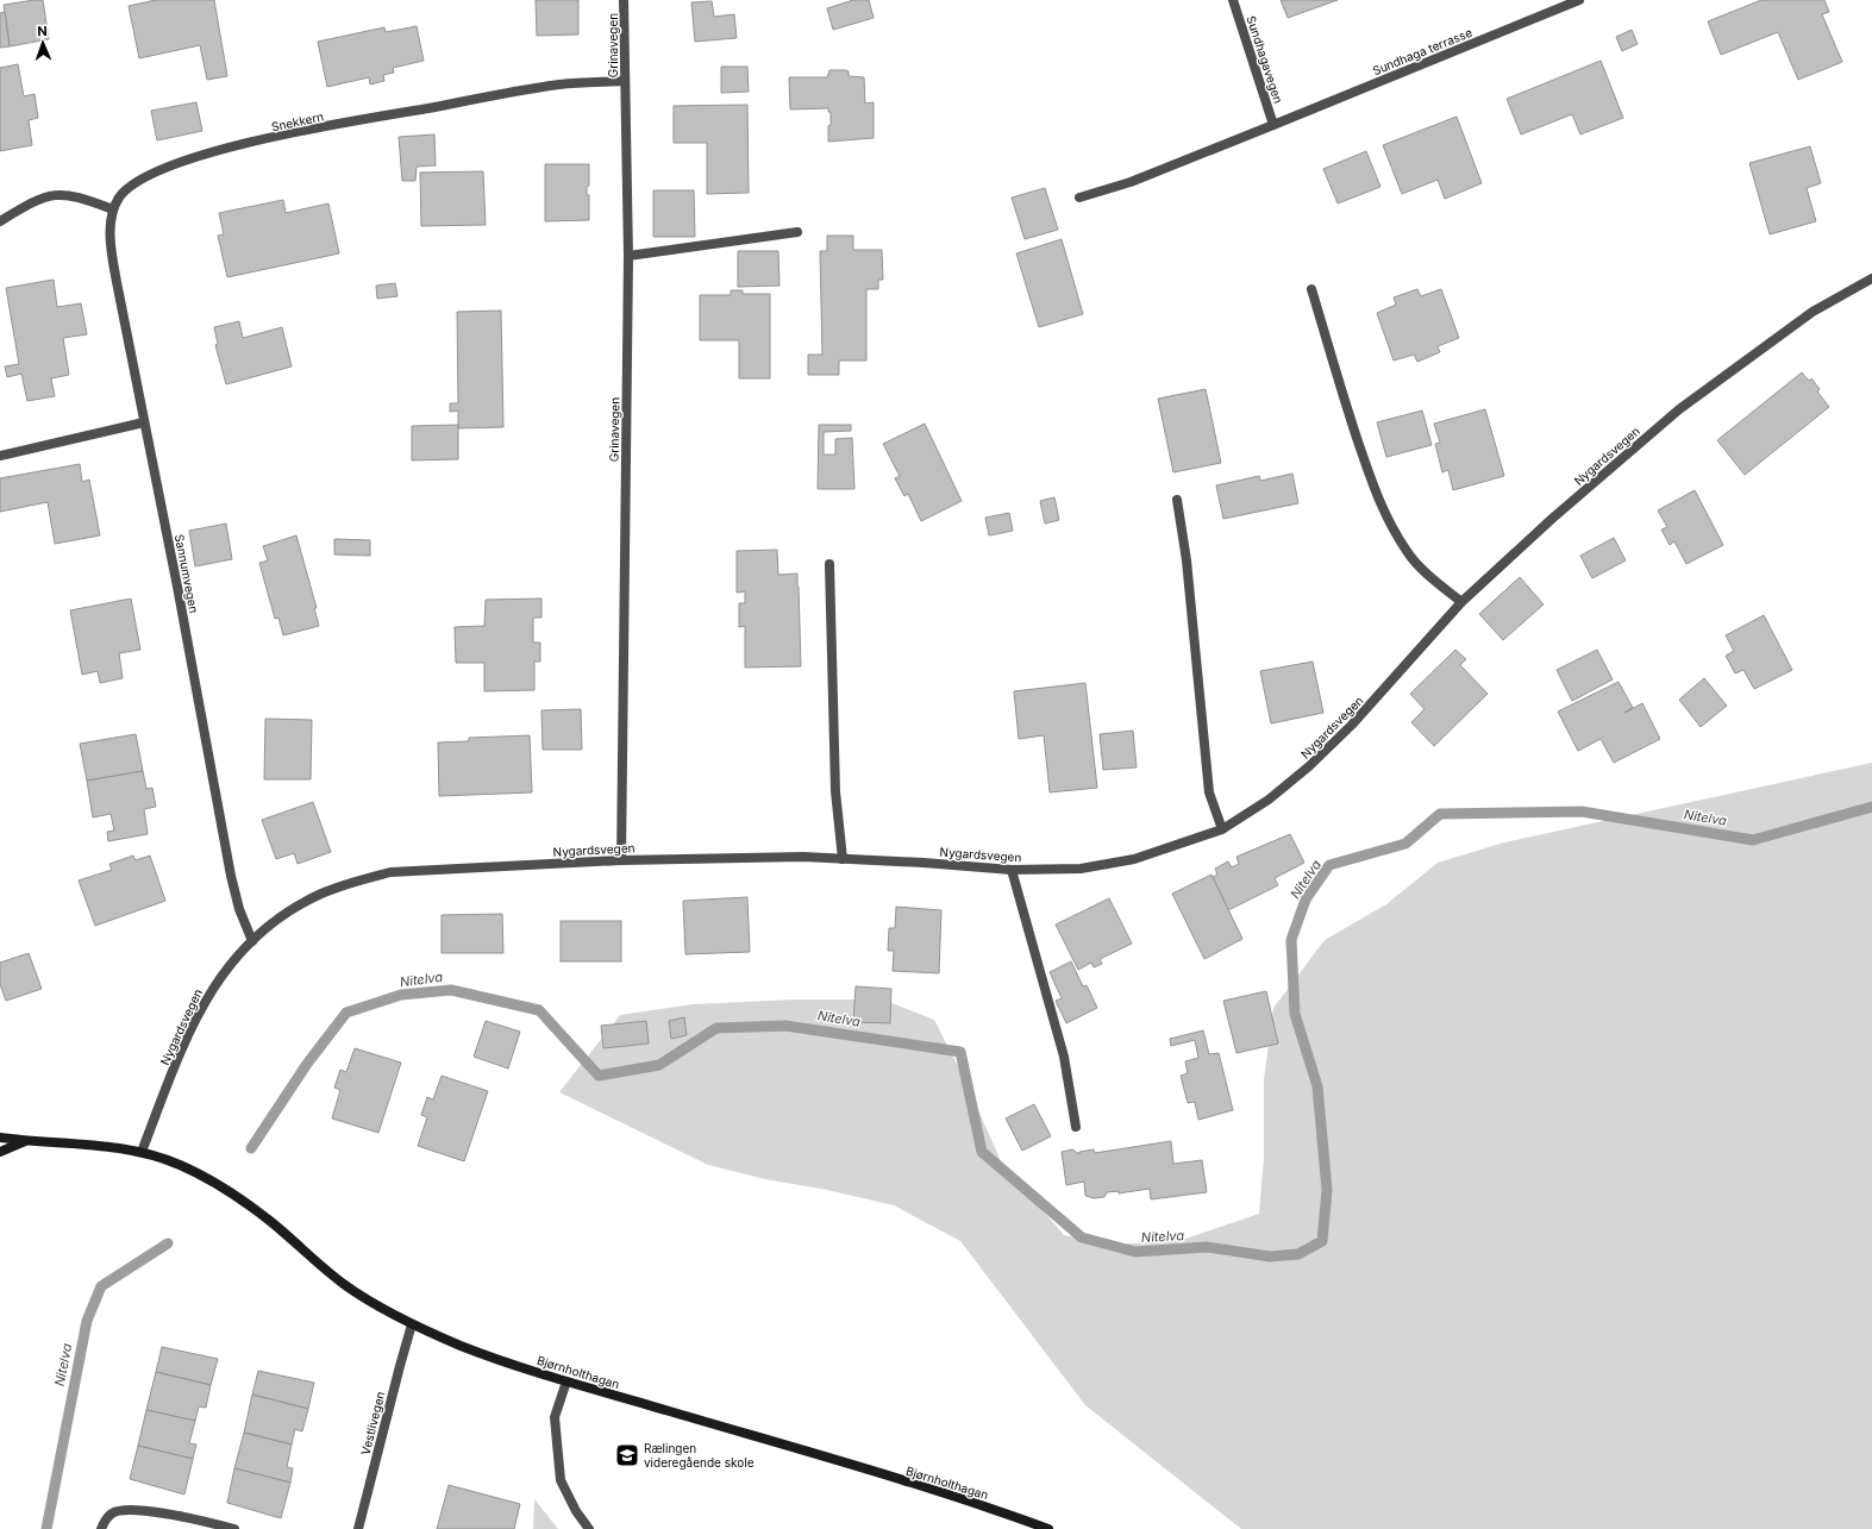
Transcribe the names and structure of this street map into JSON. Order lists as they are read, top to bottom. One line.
{"streets":{"street":["Grinavegen","Sundhaga terrasse","Sundhagavegen","Snekkern","Nygardsvegen","Sannumvegen","Bjørnholthagan","Vestlivegen"]},"crossings":[["Grinavegen","Snekkern"],["Grinavegen","Nygardsvegen"],["Sundhaga terrasse","Sundhagavegen"],["Snekkern","Sannumvegen"],["Nygardsvegen","Sannumvegen"],["Nygardsvegen","Bjørnholthagan"],["Bjørnholthagan","Vestlivegen"]],"water":["Nitelva"],"places":{"school or university":["Rælingen videregående skole"]},"north":"top"}
